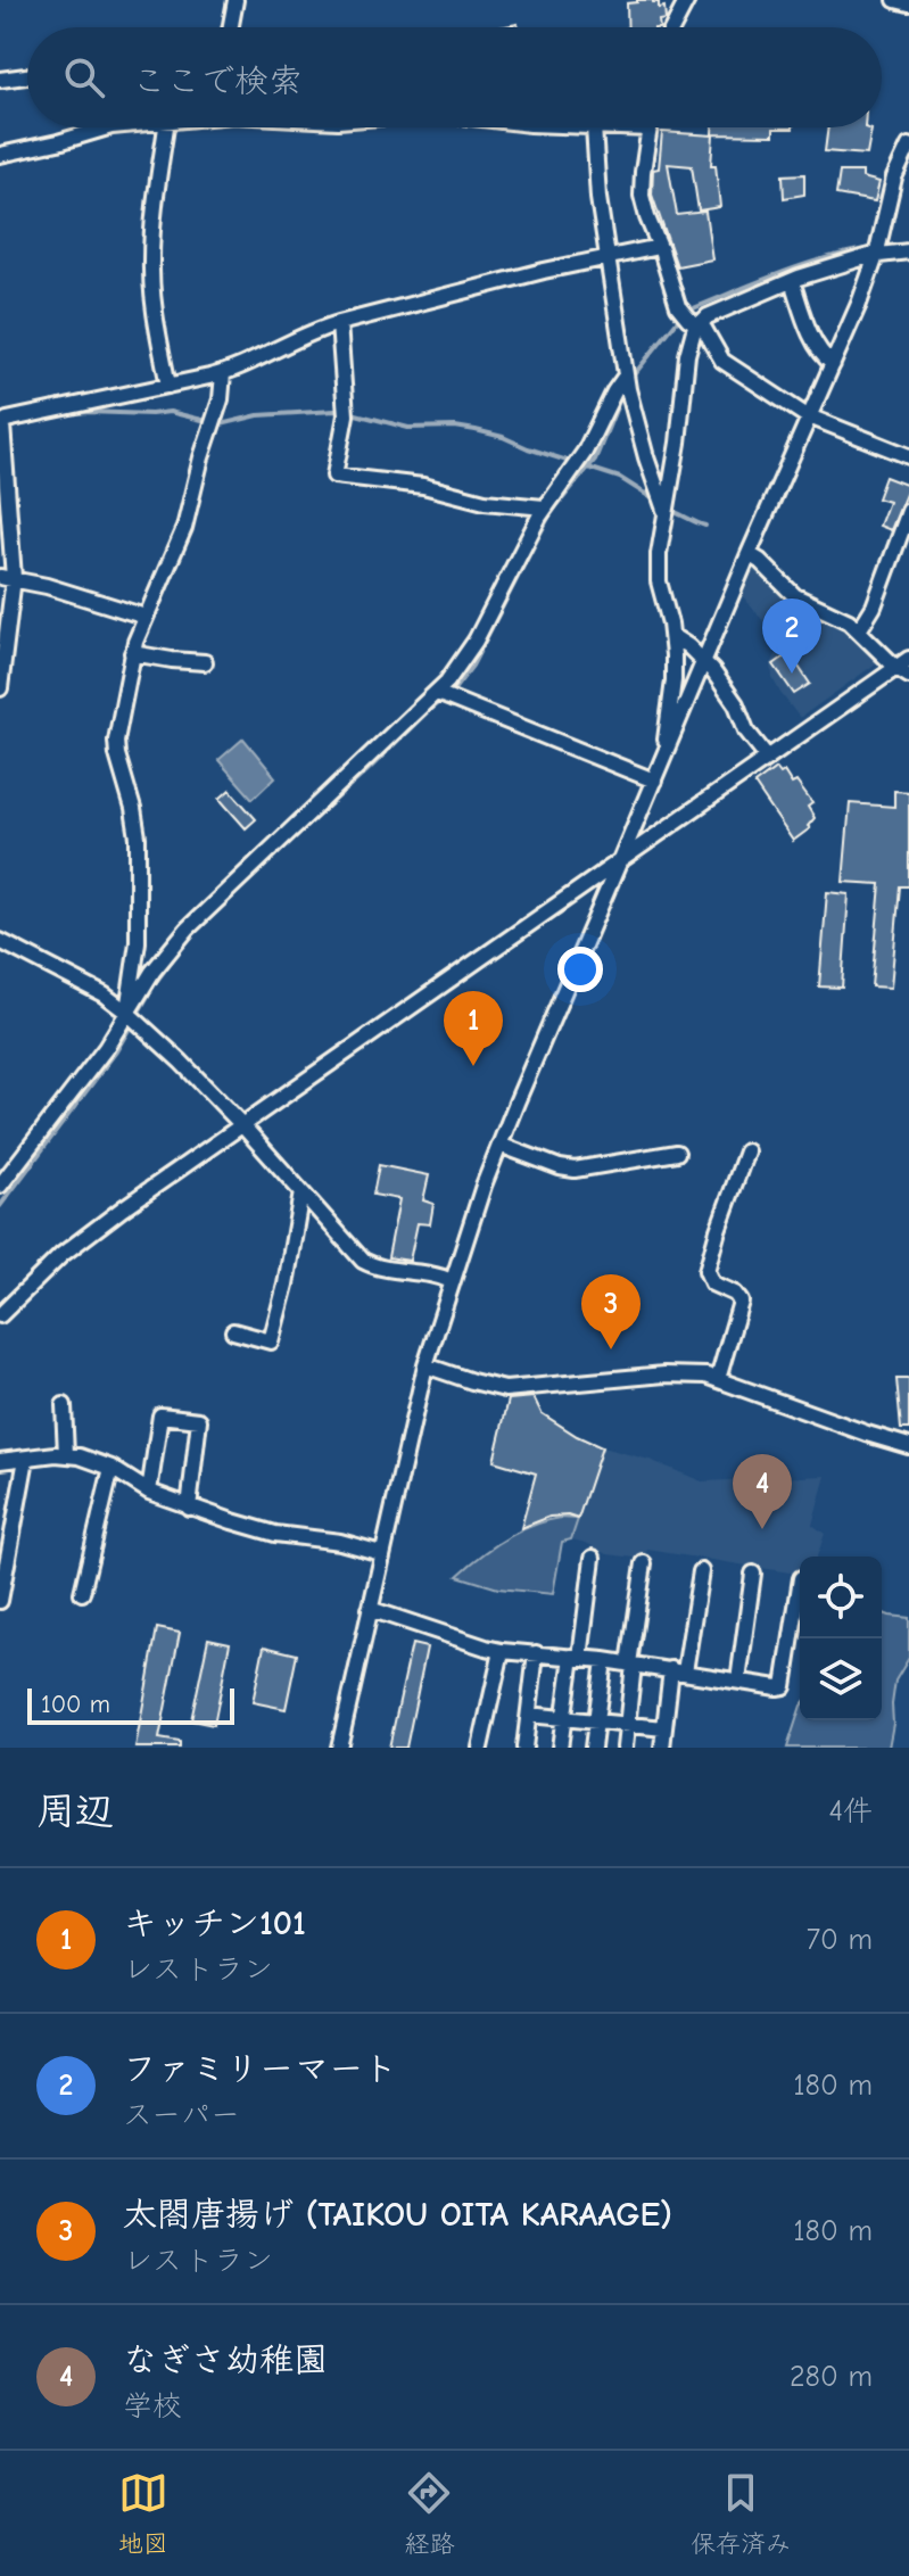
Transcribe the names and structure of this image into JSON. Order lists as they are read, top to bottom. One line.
{"scale_bar":"100 m","page":{"search":"ここで検索","pins":["2","1","3","4"],"scale":"100 m","heading":["周辺","4件"],"list":[{"mark":"1","name":"キッチン101","note":"レストラン","value":"70 m"},{"mark":"2","name":"ファミリーマート","note":"スーパー","value":"180 m"},{"mark":"3","name":"太閤唐揚げ (TAIKOU OITA KARAAGE)","note":"レストラン","value":"180 m"},{"mark":"4","name":"なぎさ幼稚園","note":"学校","value":"280 m"}],"nav":["地図","経路","保存済み"]}}
